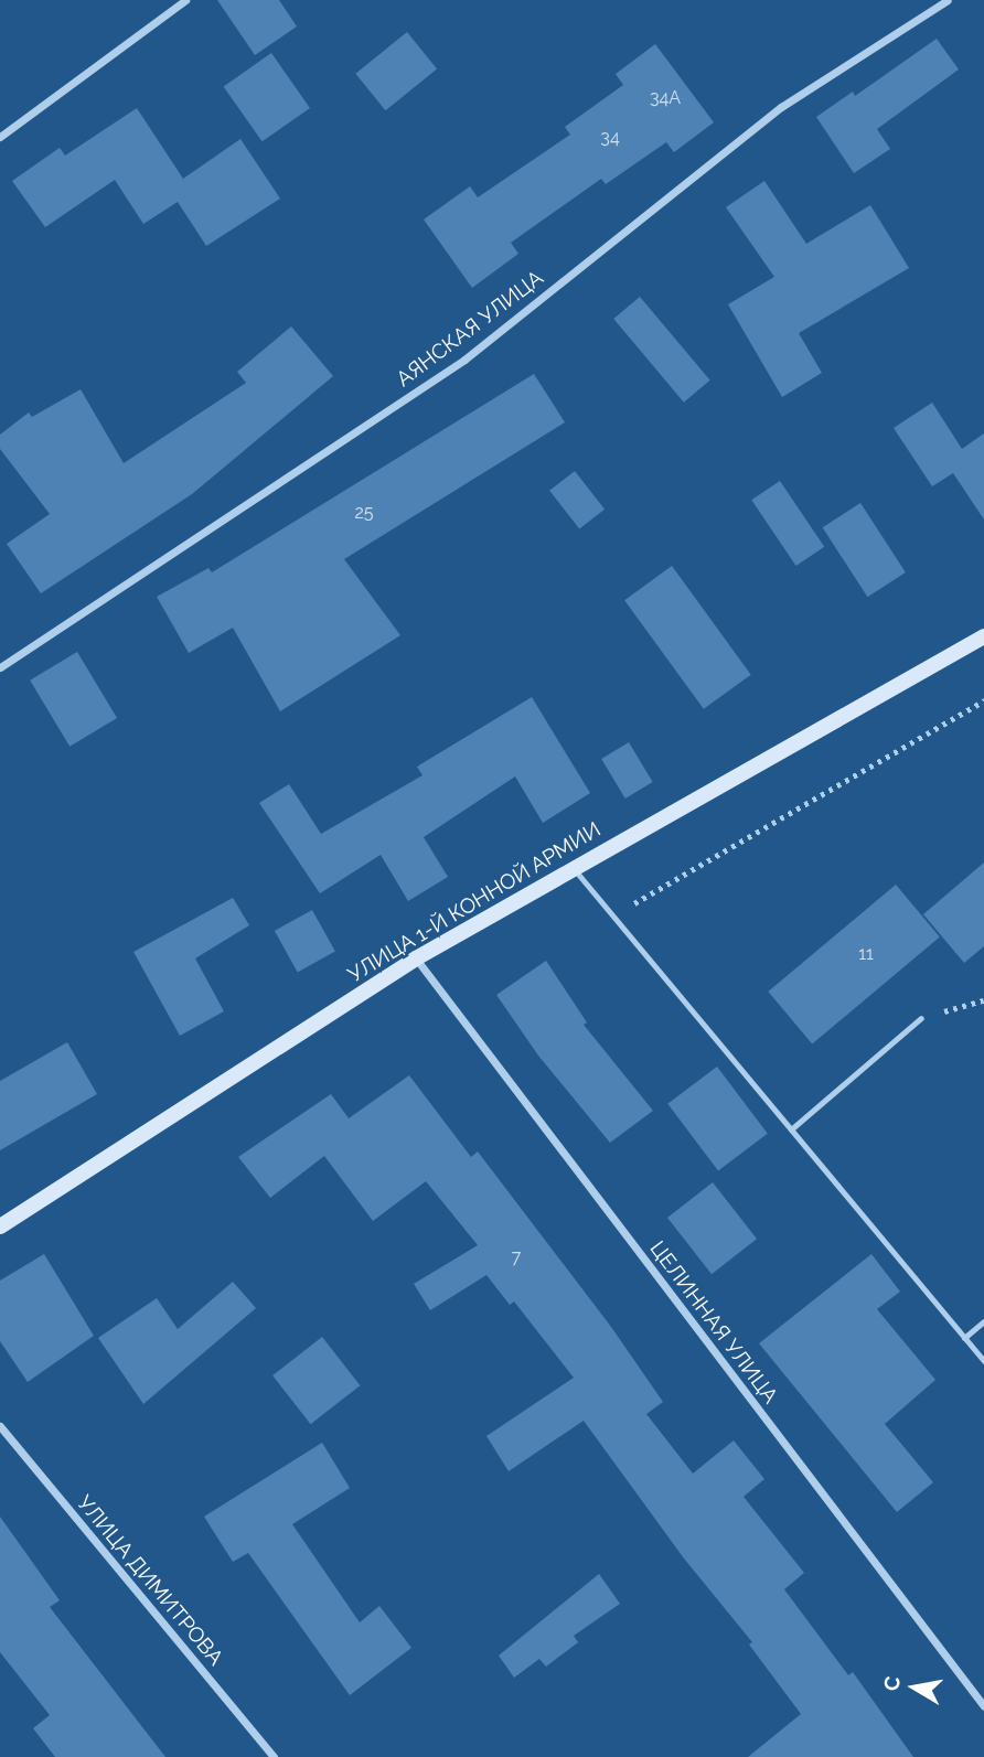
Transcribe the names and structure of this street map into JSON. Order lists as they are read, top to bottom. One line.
{"streets":{"street":["АЯНСКАЯ УЛИЦА","УЛИЦА 1-Й КОННОЙ АРМИИ","ЦЕЛИННАЯ УЛИЦА","УЛИЦА ДИМИТРОВА"]},"crossings":[["УЛИЦА 1-Й КОННОЙ АРМИИ","ЦЕЛИННАЯ УЛИЦА"]],"house_numbers":["34А","34","25","11","7"],"north":"left"}
